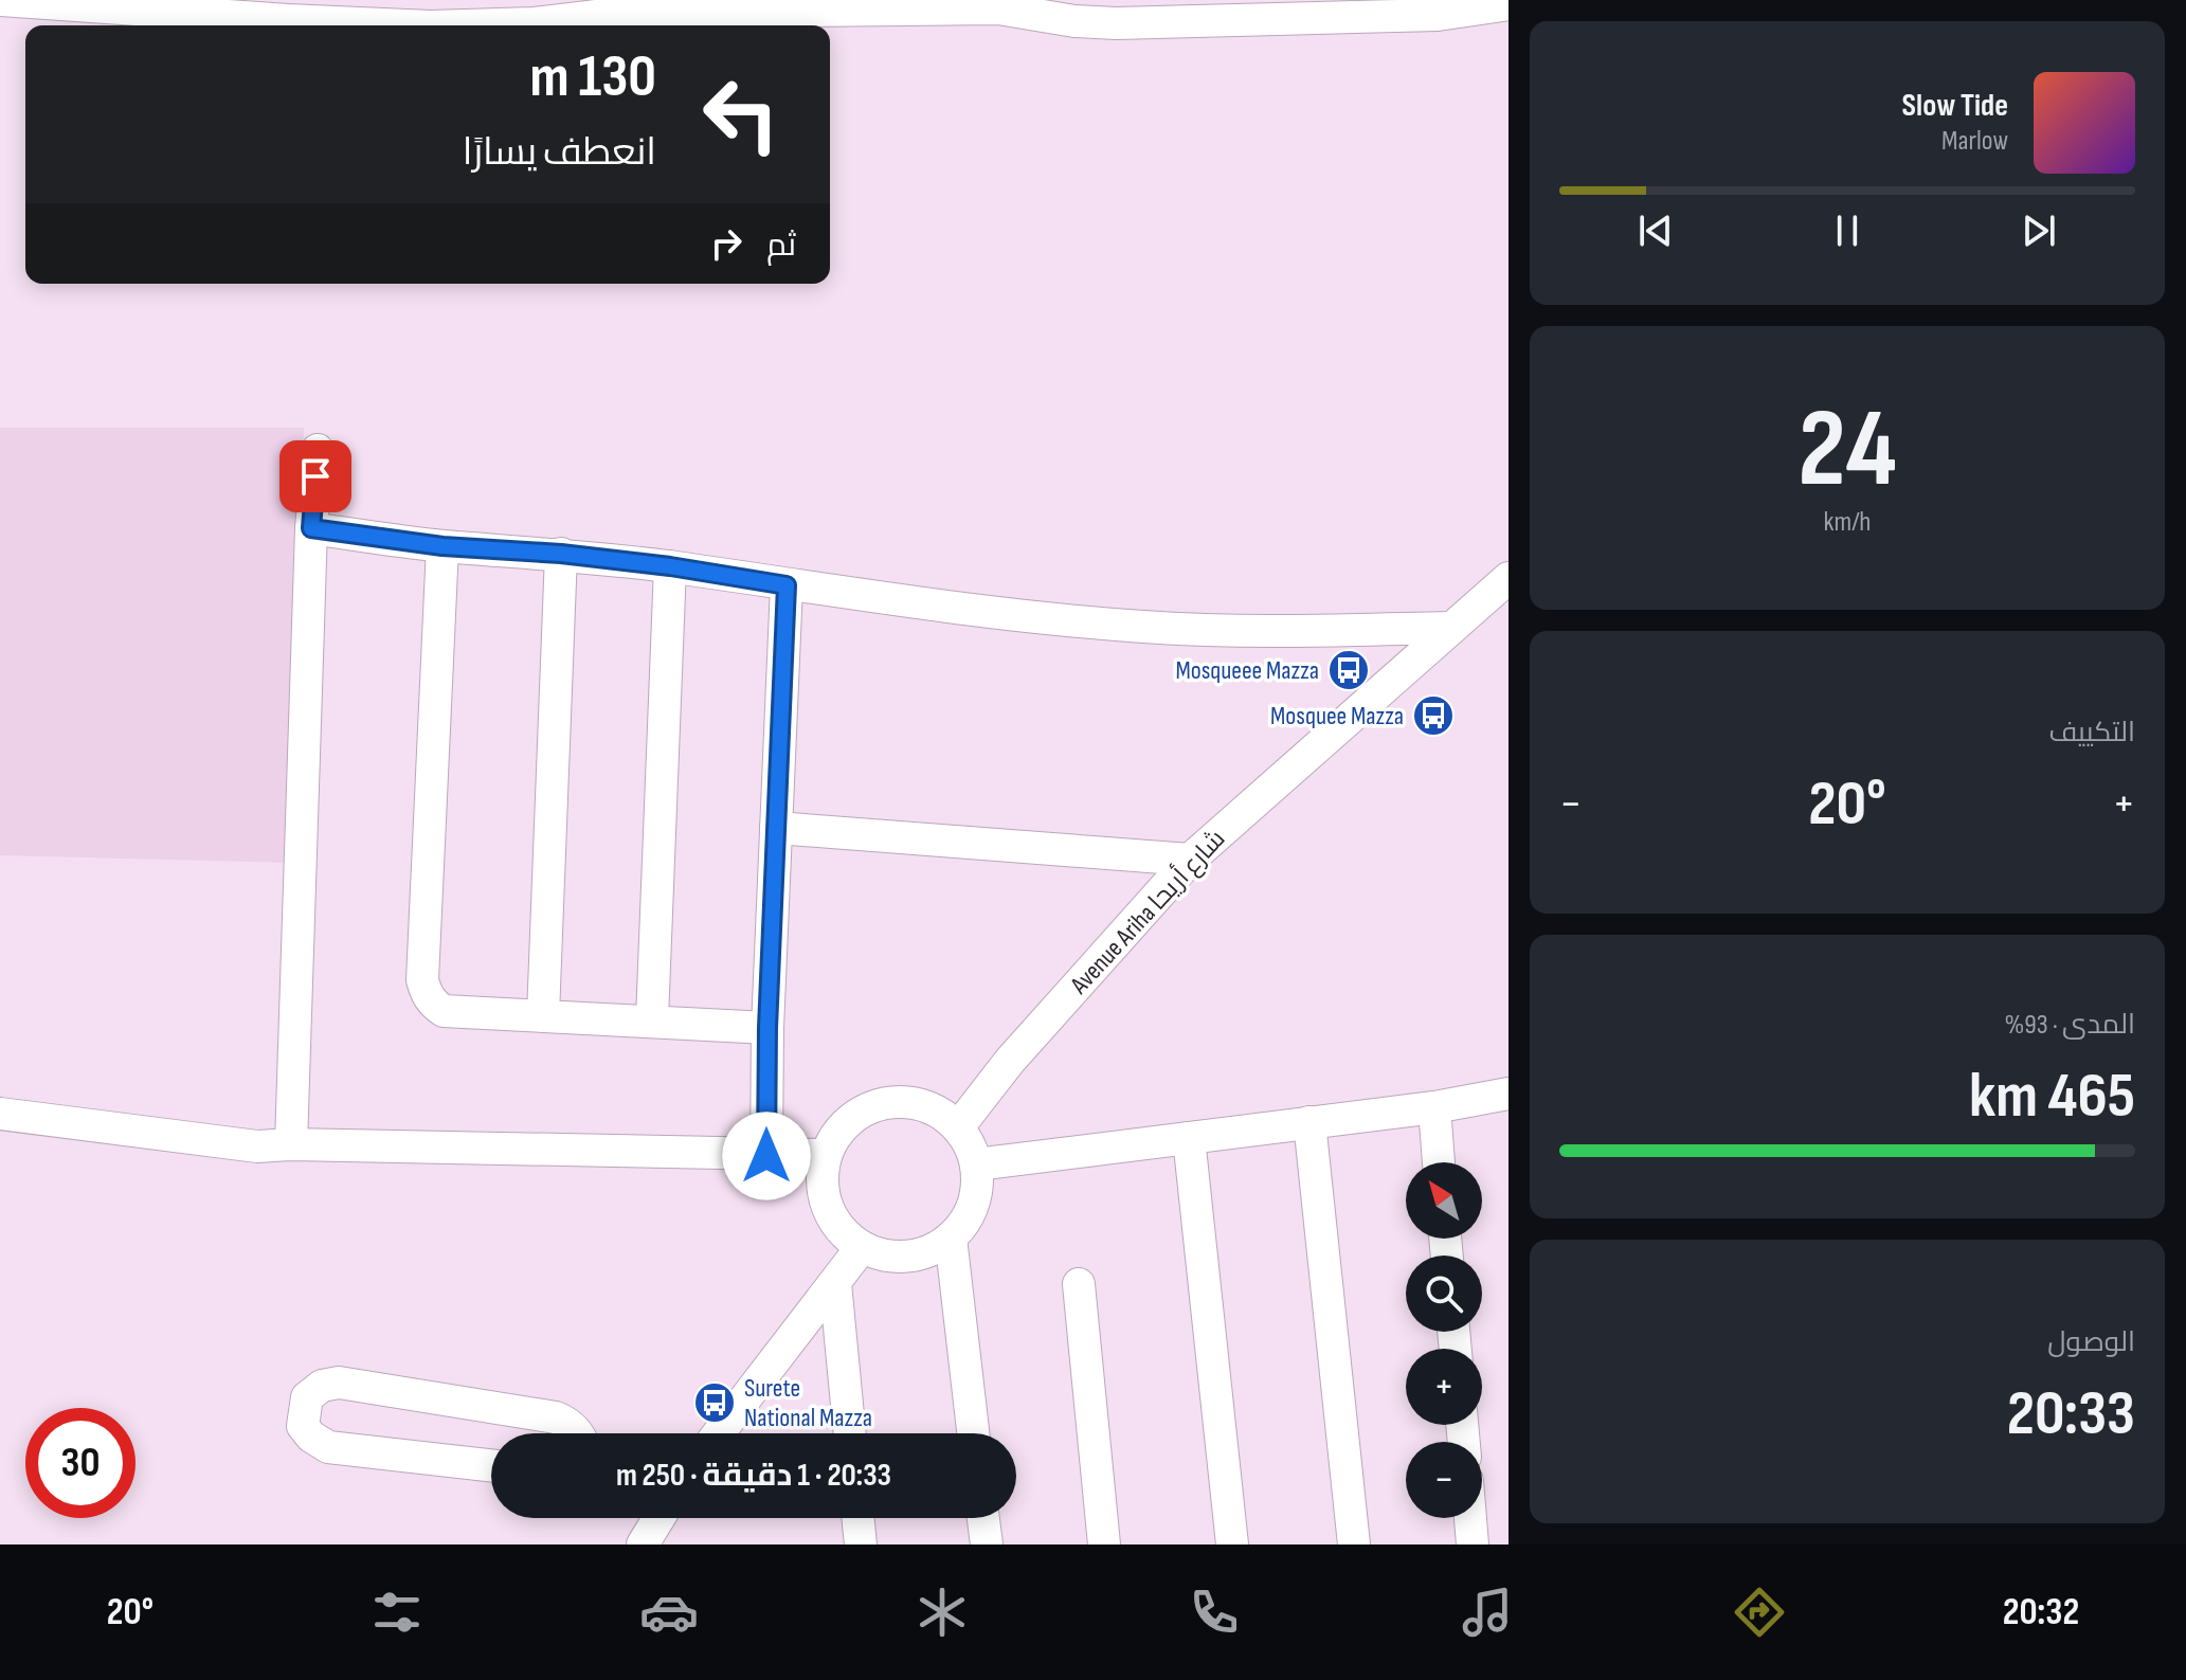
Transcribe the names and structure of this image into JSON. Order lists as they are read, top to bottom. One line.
{"streets":{"street":["Avenue Ariha شارع أريحا"]},"places":{"bus stop":["Mosqueee Mazza","Mosquee Mazza","Surete National Mazza"]},"north":"top left","page":{"turn":["130 m","انعطف يسارًا"],"song":["Slow Tide","Marlow"],"then":"ثم","tile":[["24","km/h"],"التكييف",["المدى · 93%","465 km"],["الوصول","20:33"]],"heat":["−","20°","+"],"map_buttons":["+","−"],"limit":"30","trip":"20:33 · 1 دقيقة · 250 m","tabs":["20:32","20°"]}}
